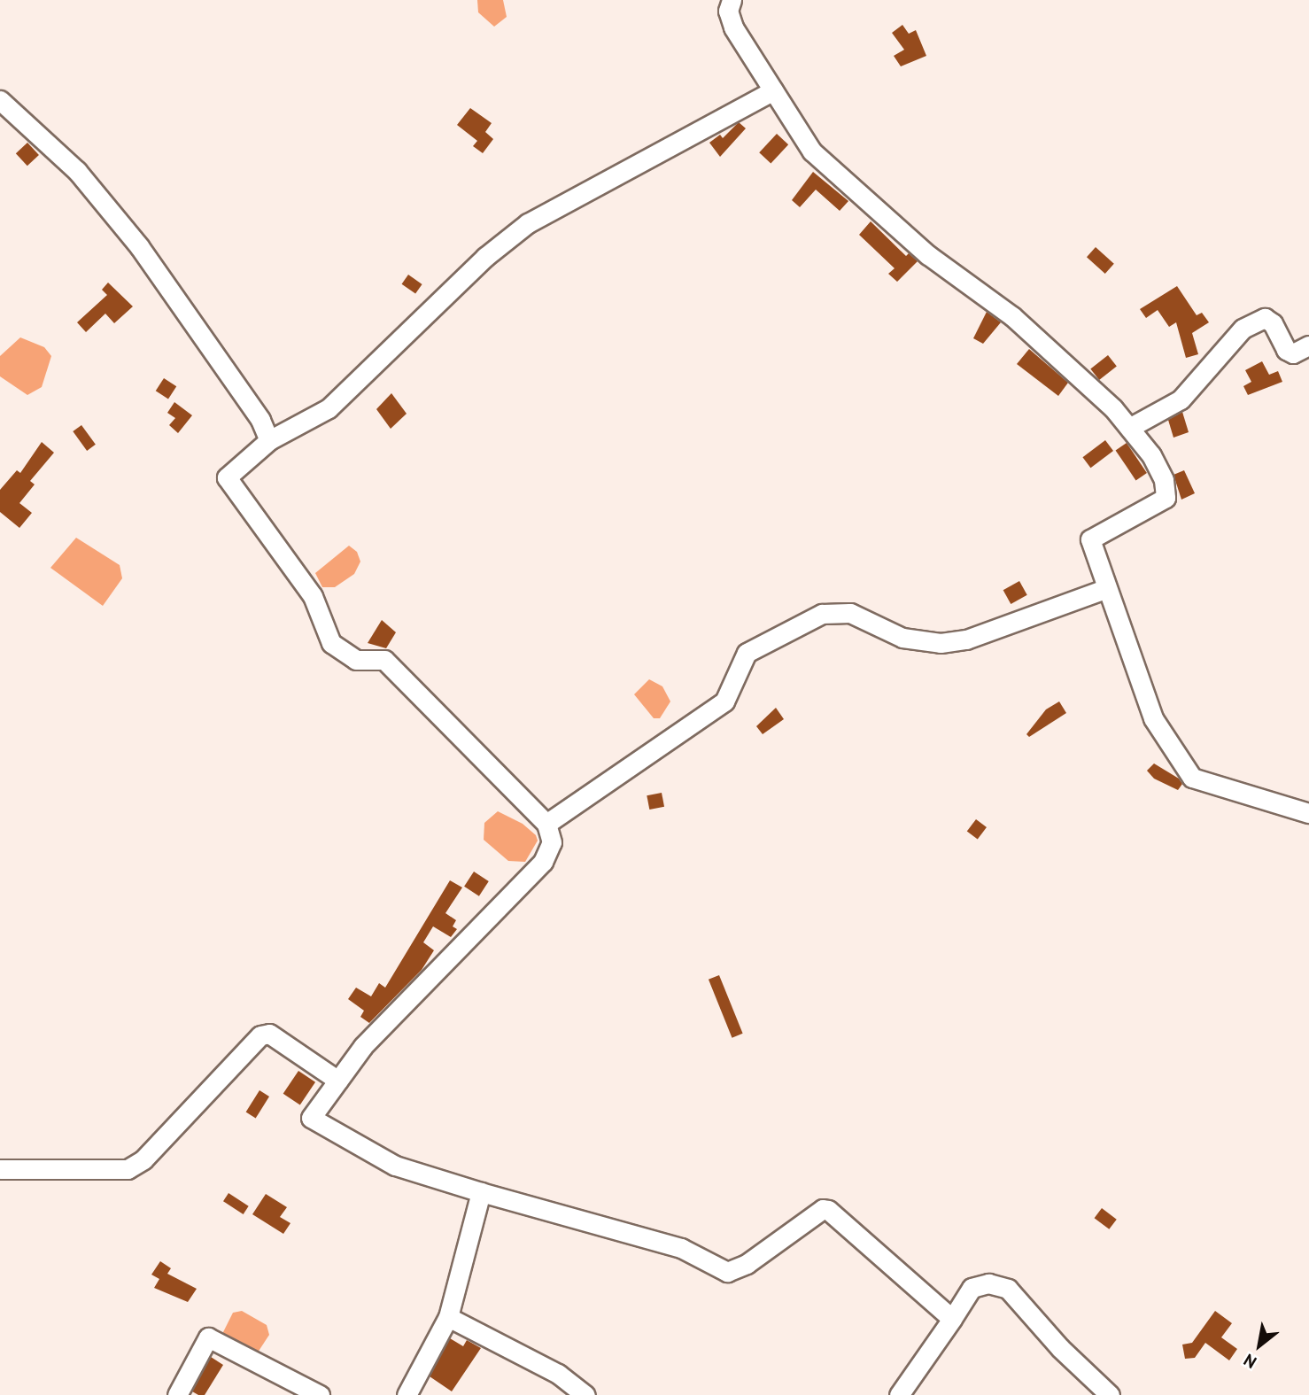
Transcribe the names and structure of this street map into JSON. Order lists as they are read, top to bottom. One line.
{"north":"bottom left"}
